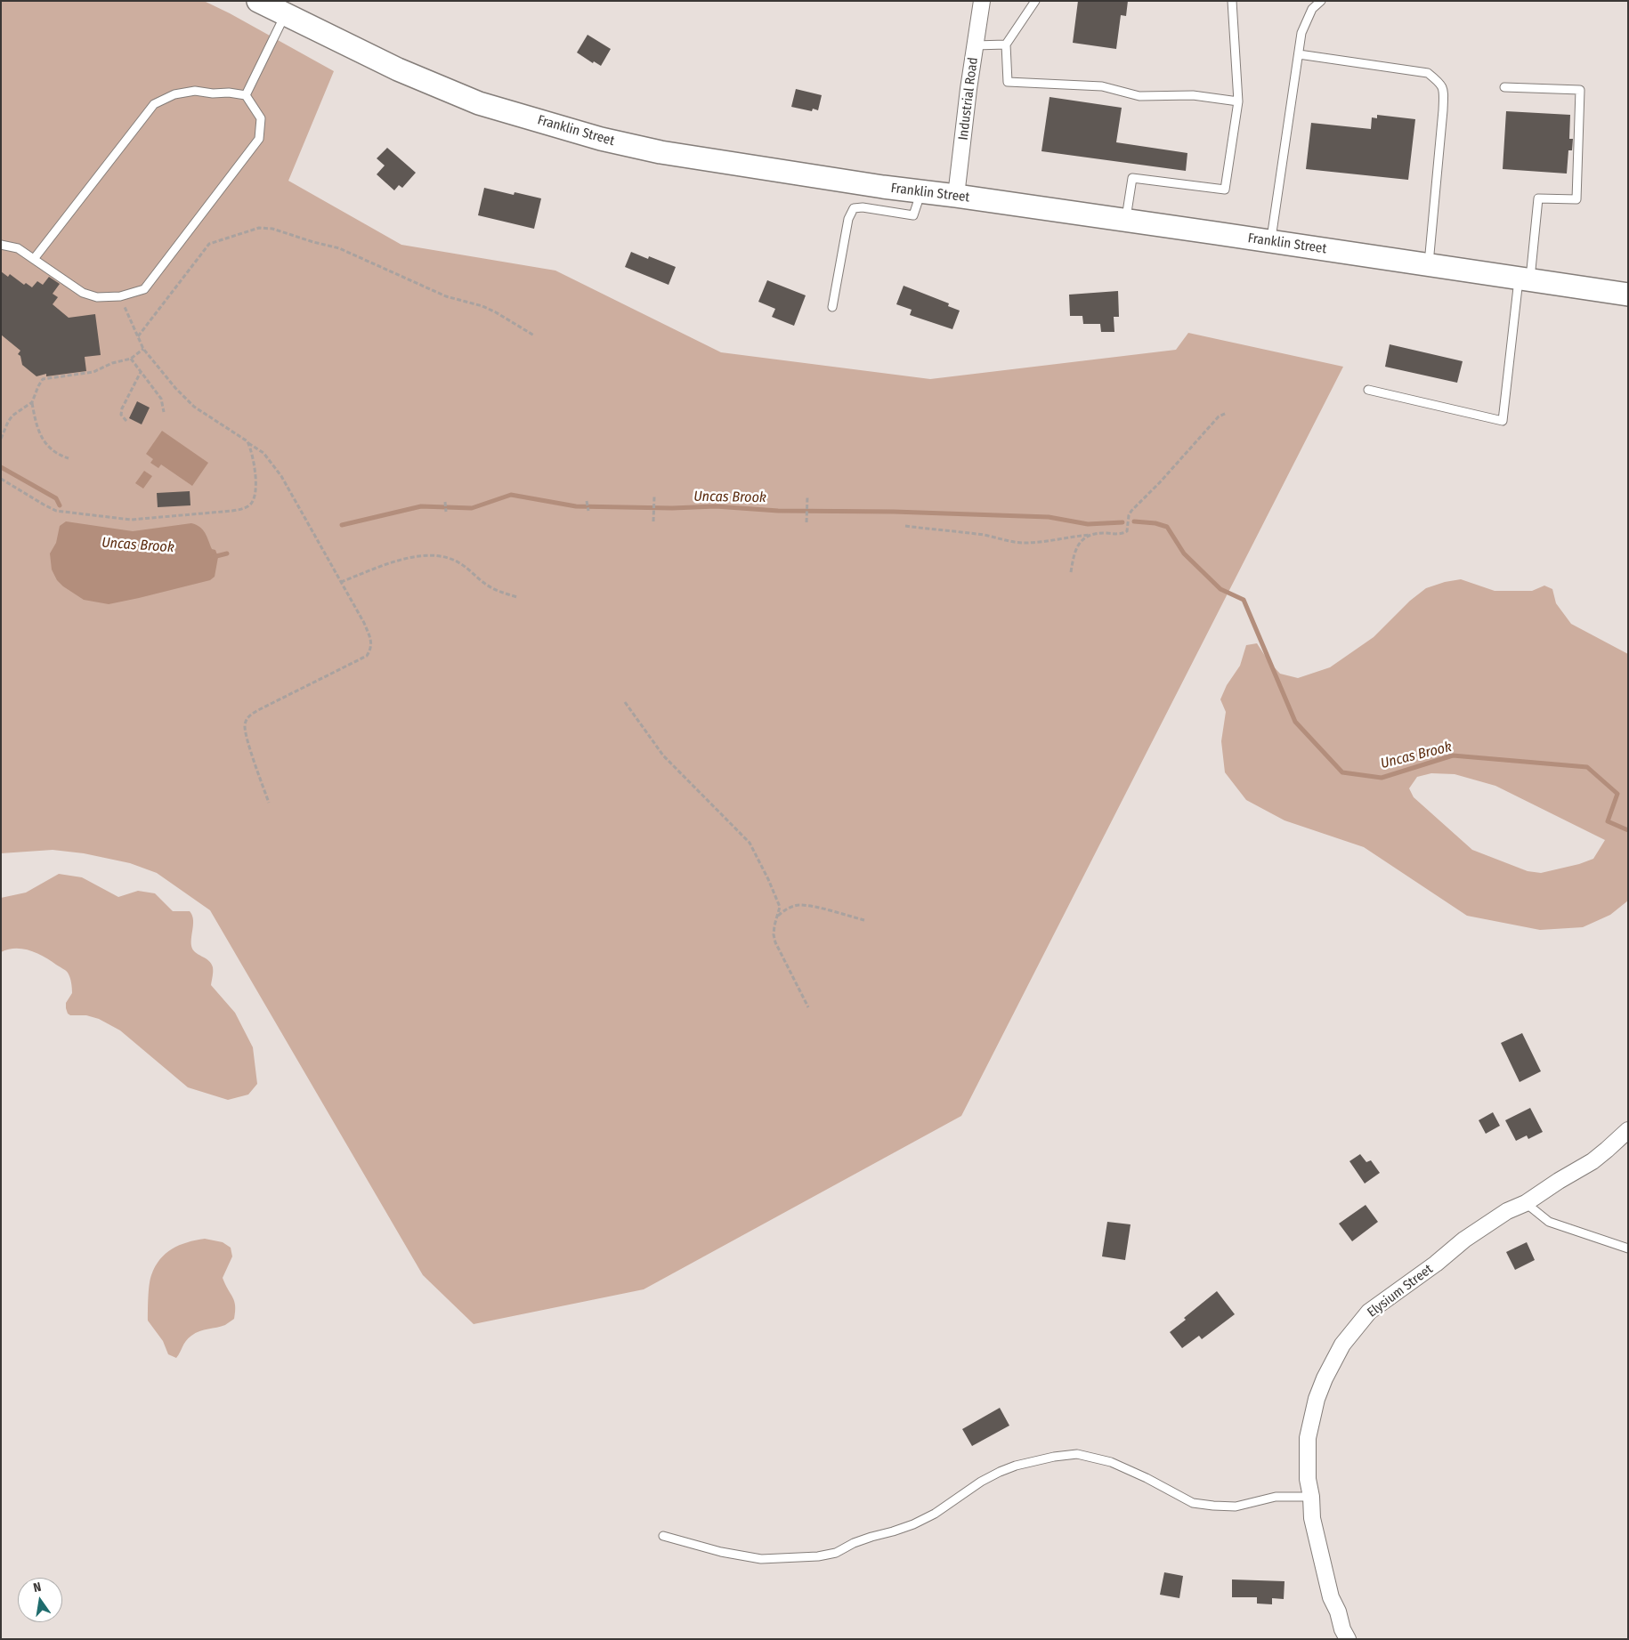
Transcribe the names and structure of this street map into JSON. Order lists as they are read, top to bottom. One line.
{"streets":{"main road":["Franklin Street"],"street":["Industrial Road","Elysium Street"]},"crossings":[["Industrial Road","Franklin Street"]],"water":["Uncas Brook"],"north":"top"}
